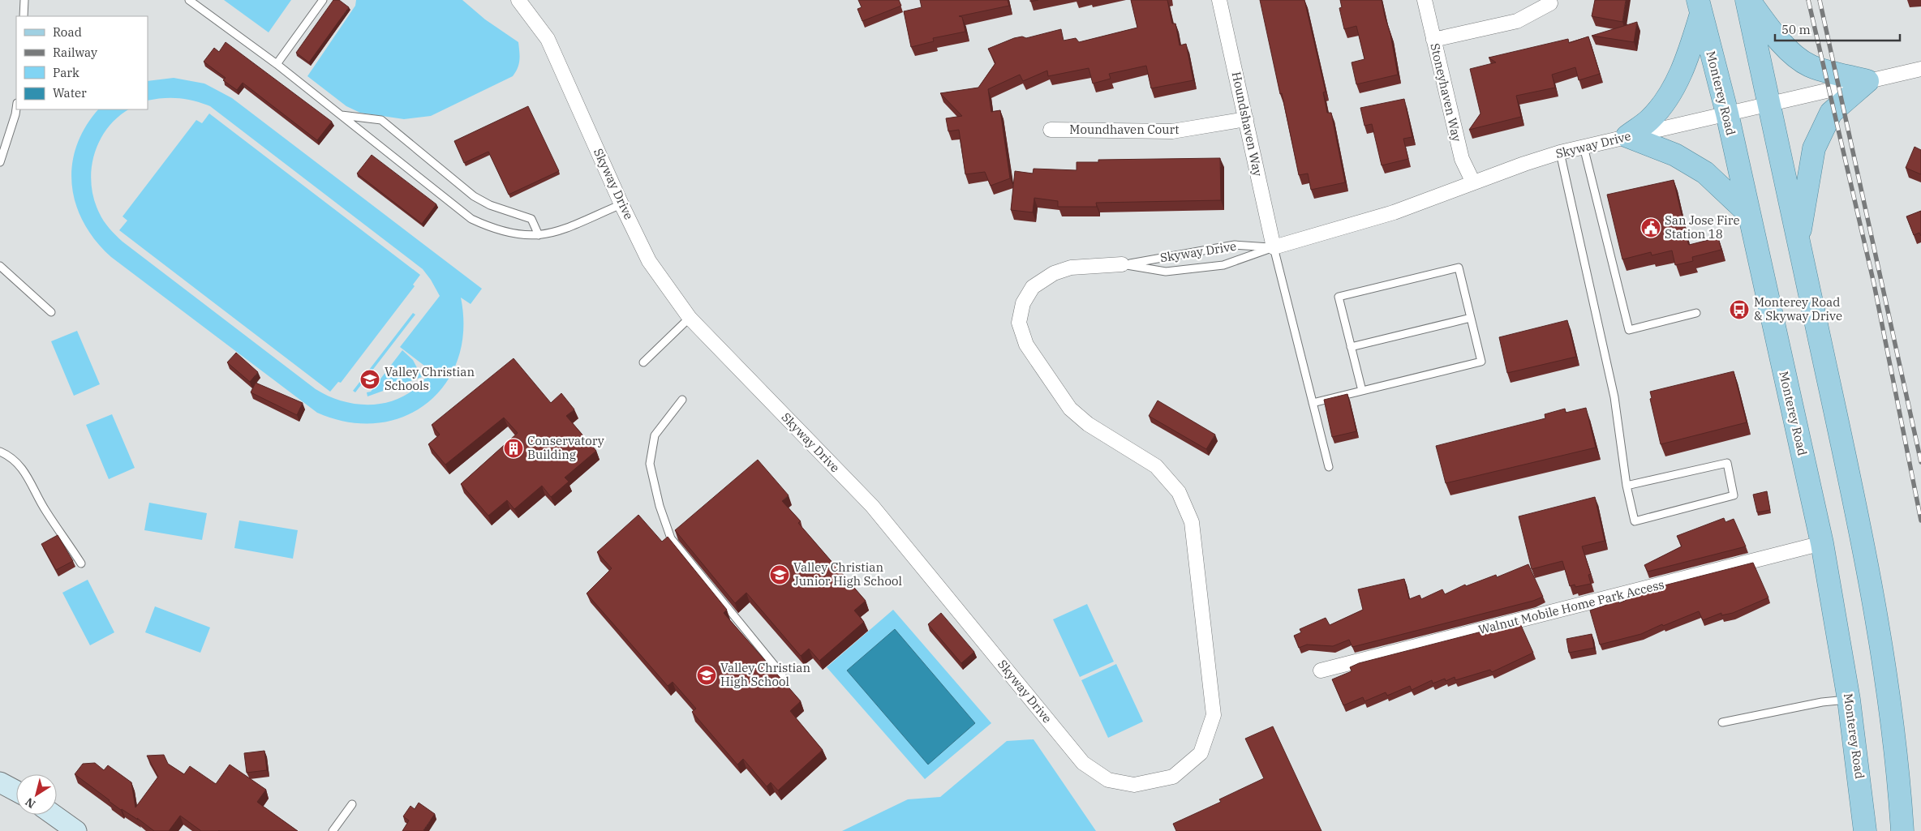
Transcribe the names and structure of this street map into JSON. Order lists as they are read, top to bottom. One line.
{"streets":{"main road":["Monterey Road"],"street":["Stoneyhaven Way","Houndshaven Way","Moundhaven Court","Skyway Drive","Walnut Mobile Home Park Access"]},"crossings":[["Stoneyhaven Way","Skyway Drive"],["Monterey Road","Skyway Drive"],["Monterey Road","Walnut Mobile Home Park Access"],["Houndshaven Way","Moundhaven Court"],["Houndshaven Way","Skyway Drive"]],"places":{"public building":["San Jose Fire Station 18"],"bus stop":["Monterey Road & Skyway Drive"],"school or university":["Valley Christian Schools","Valley Christian Junior High School","Valley Christian High School"],"building":["Conservatory Building"]},"legend":["Road","Railway","Park","Water"],"scale_bar":"50 m","north":"bottom left"}
